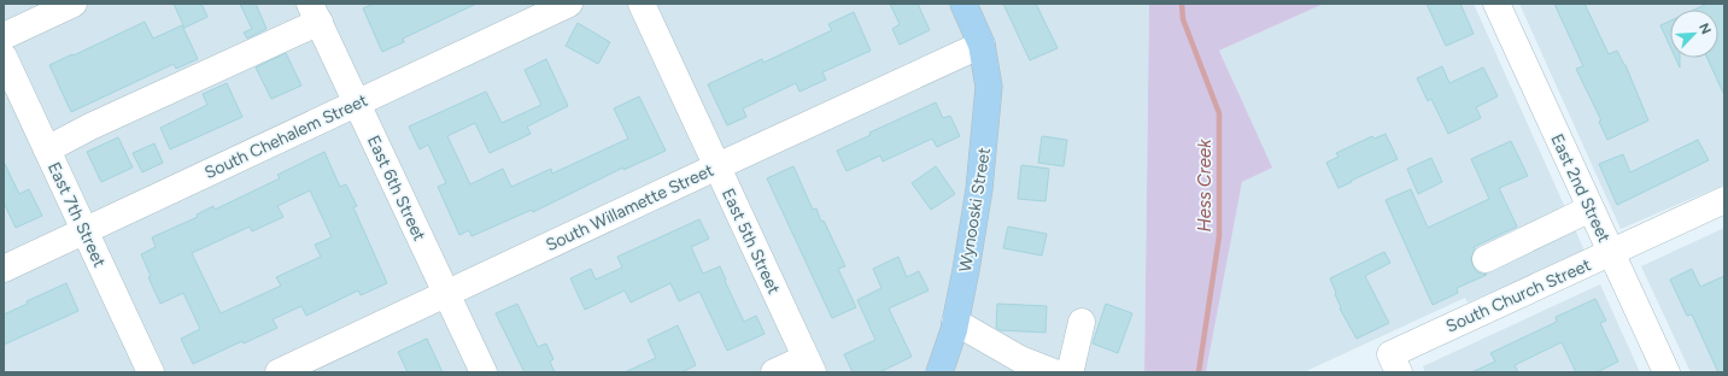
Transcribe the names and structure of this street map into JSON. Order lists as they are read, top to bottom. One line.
{"streets":{"main road":["Wynooski Street"],"street":["South Chehalem Street","East 6th Street","East 2nd Street","South Willamette Street","East 7th Street","East 5th Street","South Church Street"]},"crossings":[["South Chehalem Street","East 6th Street"],["South Chehalem Street","East 7th Street"],["East 6th Street","South Willamette Street"],["East 2nd Street","South Church Street"],["South Willamette Street","Wynooski Street"],["South Willamette Street","East 5th Street"]],"water":["Hess Creek"],"north":"top right"}
